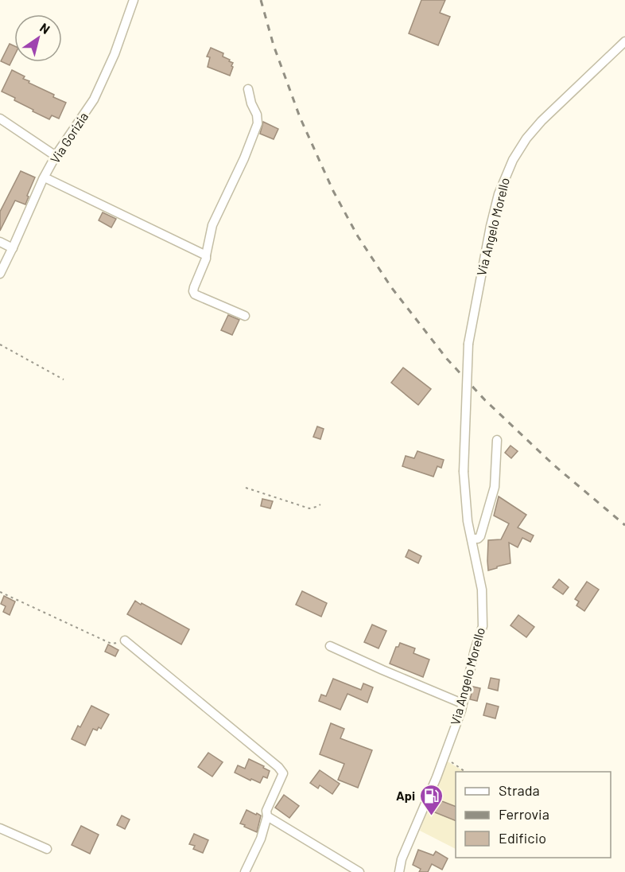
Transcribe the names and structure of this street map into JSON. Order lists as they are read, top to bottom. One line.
{"streets":{"street":["Via Gorizia","Via Angelo Morello"]},"places":{"fuel station":["Api"]},"legend":["Strada","Ferrovia","Edificio"],"north":"top right"}
